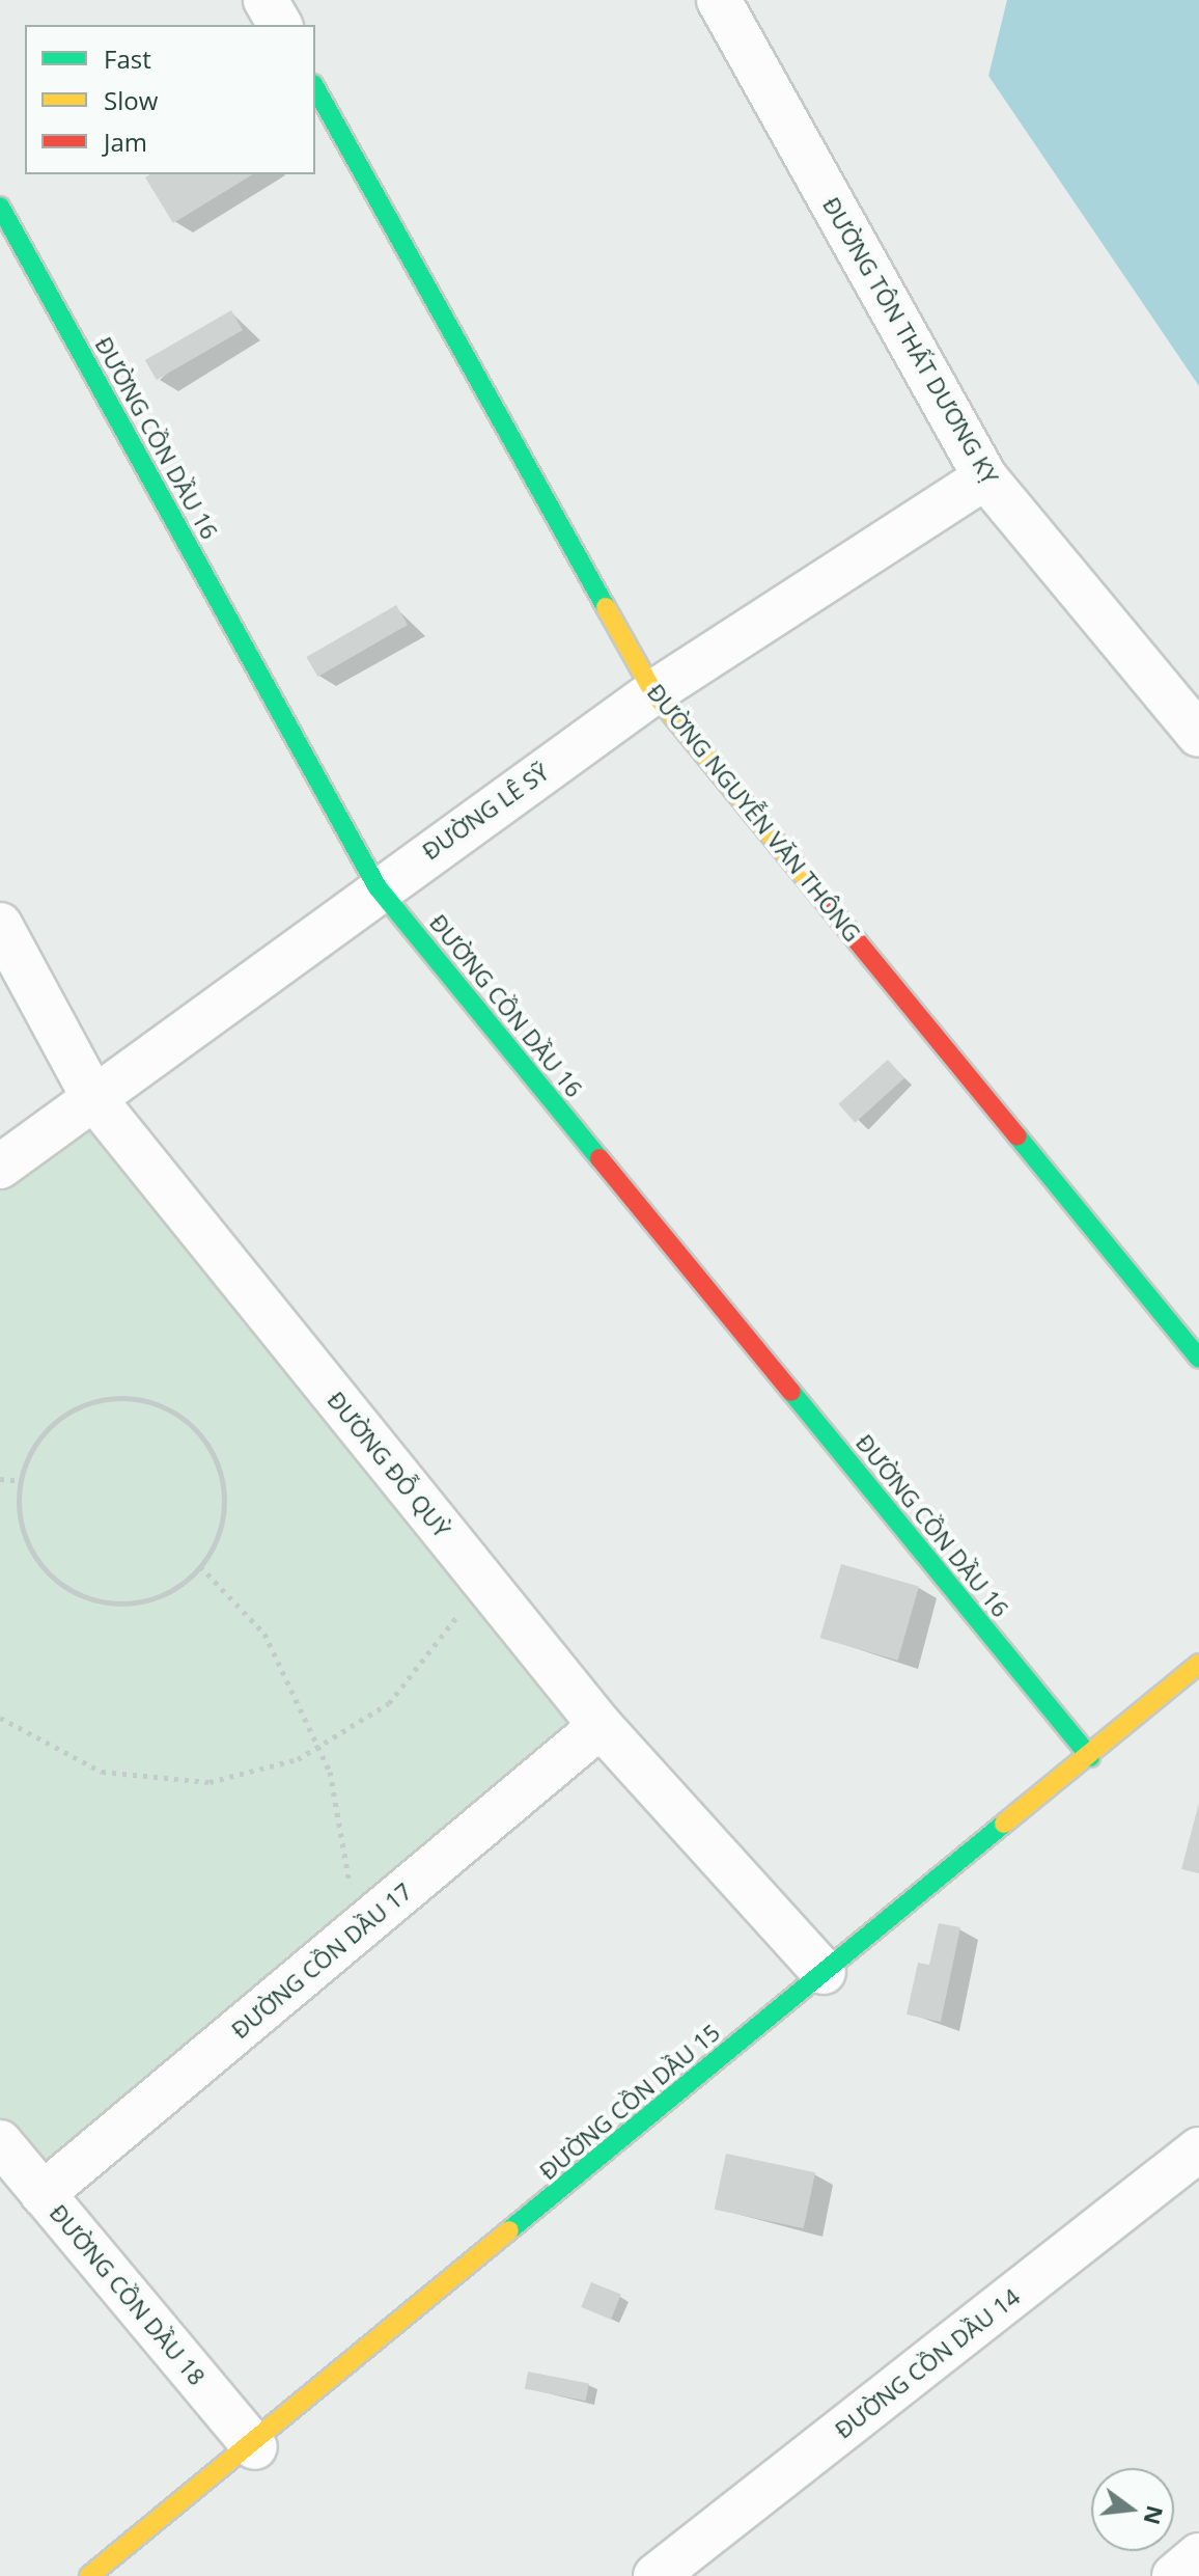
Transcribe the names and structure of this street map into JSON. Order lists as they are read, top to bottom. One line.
{"streets":{"street":["ĐƯỜNG TÔN THẤT DƯƠNG KỴ","ĐƯỜNG CỒN DẦU 16","ĐƯỜNG LÊ SỸ","ĐƯỜNG NGUYỄN VĂN THÔNG","ĐƯỜNG ĐỖ QUỲ","ĐƯỜNG CỒN DẦU 17","ĐƯỜNG CỒN DẦU 15","ĐƯỜNG CỒN DẦU 18","ĐƯỜNG CỒN DẦU 14"]},"crossings":[["ĐƯỜNG TÔN THẤT DƯƠNG KỴ","ĐƯỜNG LÊ SỸ"],["ĐƯỜNG CỒN DẦU 16","ĐƯỜNG LÊ SỸ"],["ĐƯỜNG CỒN DẦU 16","ĐƯỜNG CỒN DẦU 15"],["ĐƯỜNG LÊ SỸ","ĐƯỜNG NGUYỄN VĂN THÔNG"],["ĐƯỜNG LÊ SỸ","ĐƯỜNG ĐỖ QUỲ"],["ĐƯỜNG ĐỖ QUỲ","ĐƯỜNG CỒN DẦU 17"],["ĐƯỜNG ĐỖ QUỲ","ĐƯỜNG CỒN DẦU 15"],["ĐƯỜNG CỒN DẦU 17","ĐƯỜNG CỒN DẦU 18"],["ĐƯỜNG CỒN DẦU 15","ĐƯỜNG CỒN DẦU 18"]],"legend":["Fast","Slow","Jam"],"north":"right"}
